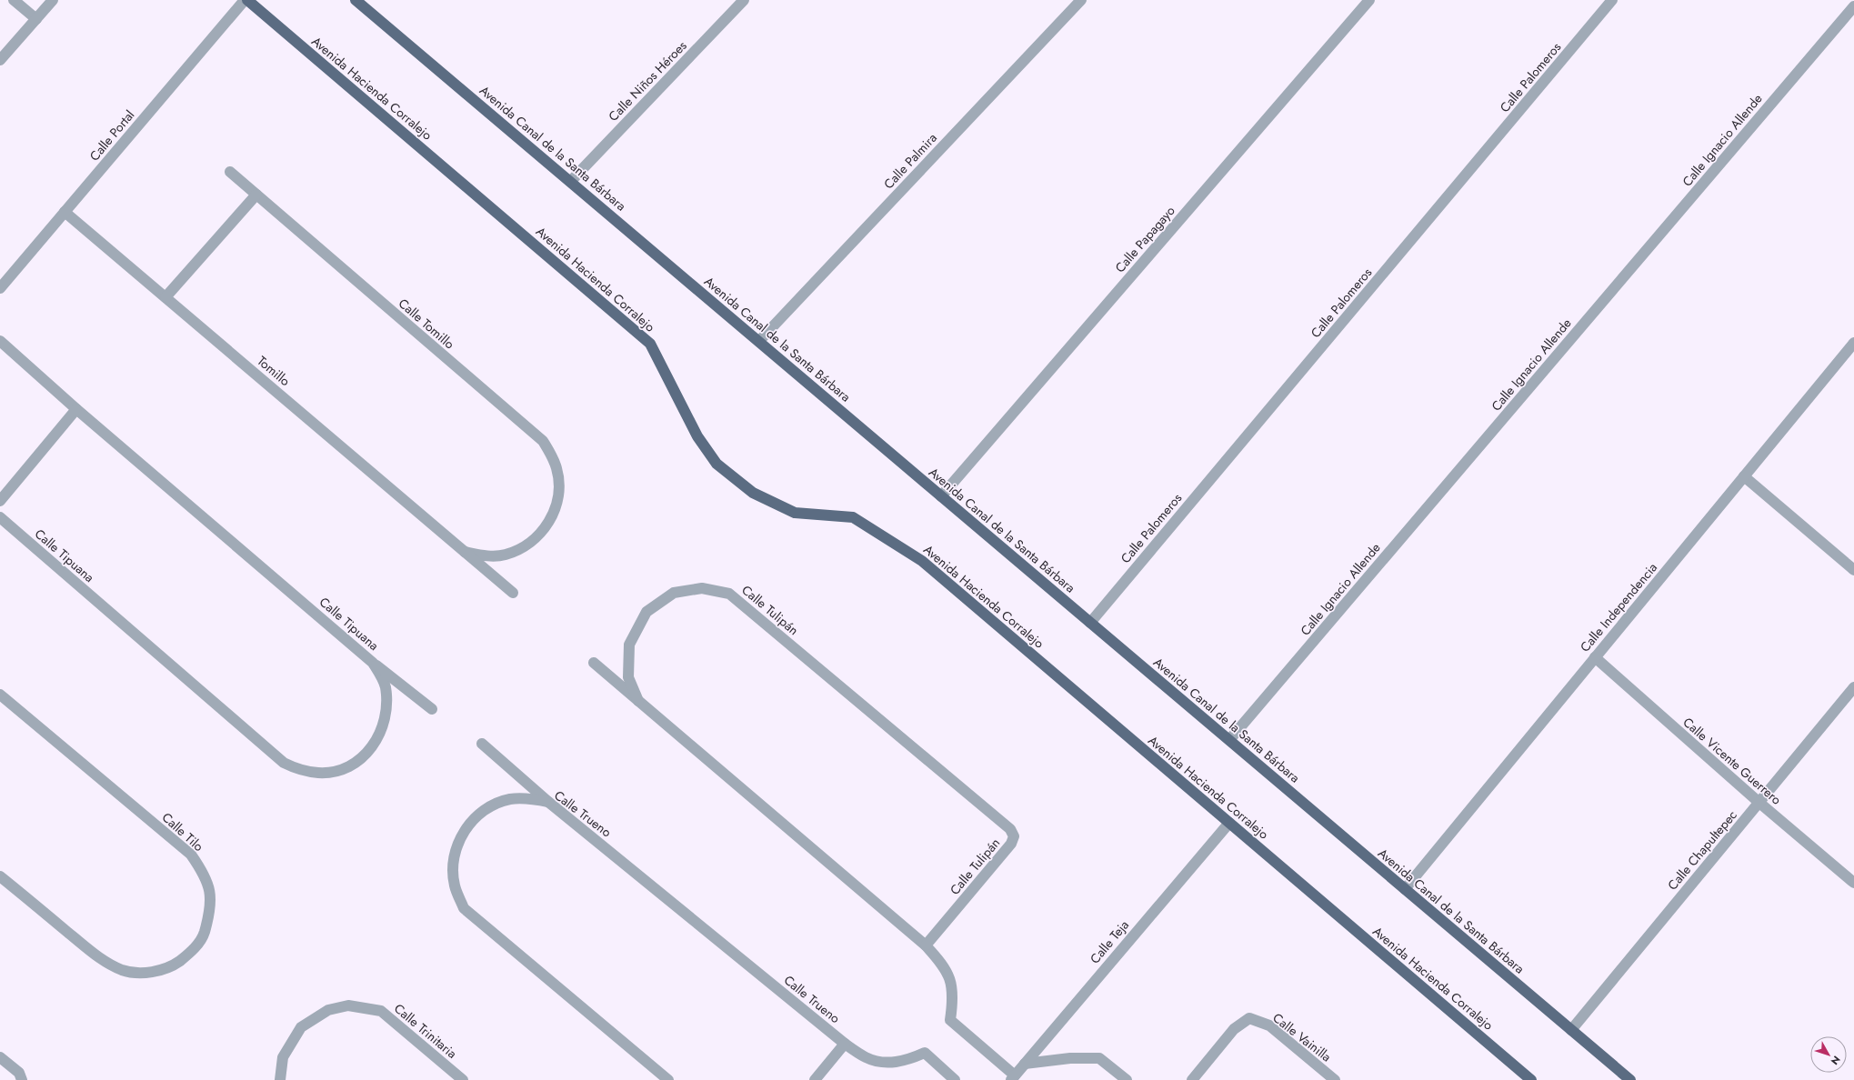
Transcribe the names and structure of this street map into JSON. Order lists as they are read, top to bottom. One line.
{"streets":{"main road":["Avenida Hacienda Corralejo","Avenida Canal de la Santa Bárbara"],"street":["Calle Palomeros","Calle Niños Héroes","Calle Portal","Calle Ignacio Allende","Calle Palmira","Calle Papagayo","Calle Tomillo","Tomillo","Calle Tipuana","Calle Independencia","Calle Tulipán","Calle Vicente Guerrero","Calle Trueno","Calle Tilo","Calle Chapultepec","Calle Teja","Calle Trinitaria","Calle Vainilla"]},"crossings":[["Calle Palomeros","Avenida Canal de la Santa Bárbara"],["Calle Niños Héroes","Avenida Canal de la Santa Bárbara"],["Avenida Hacienda Corralejo","Calle Portal"],["Avenida Hacienda Corralejo","Calle Teja"],["Calle Portal","Tomillo"],["Calle Ignacio Allende","Avenida Canal de la Santa Bárbara"],["Avenida Canal de la Santa Bárbara","Calle Palmira"],["Avenida Canal de la Santa Bárbara","Calle Papagayo"],["Avenida Canal de la Santa Bárbara","Calle Independencia"],["Avenida Canal de la Santa Bárbara","Calle Chapultepec"],["Calle Tomillo","Tomillo"],["Calle Independencia","Calle Vicente Guerrero"],["Calle Tulipán","Calle Teja"],["Calle Vicente Guerrero","Calle Chapultepec"]],"north":"bottom right"}
